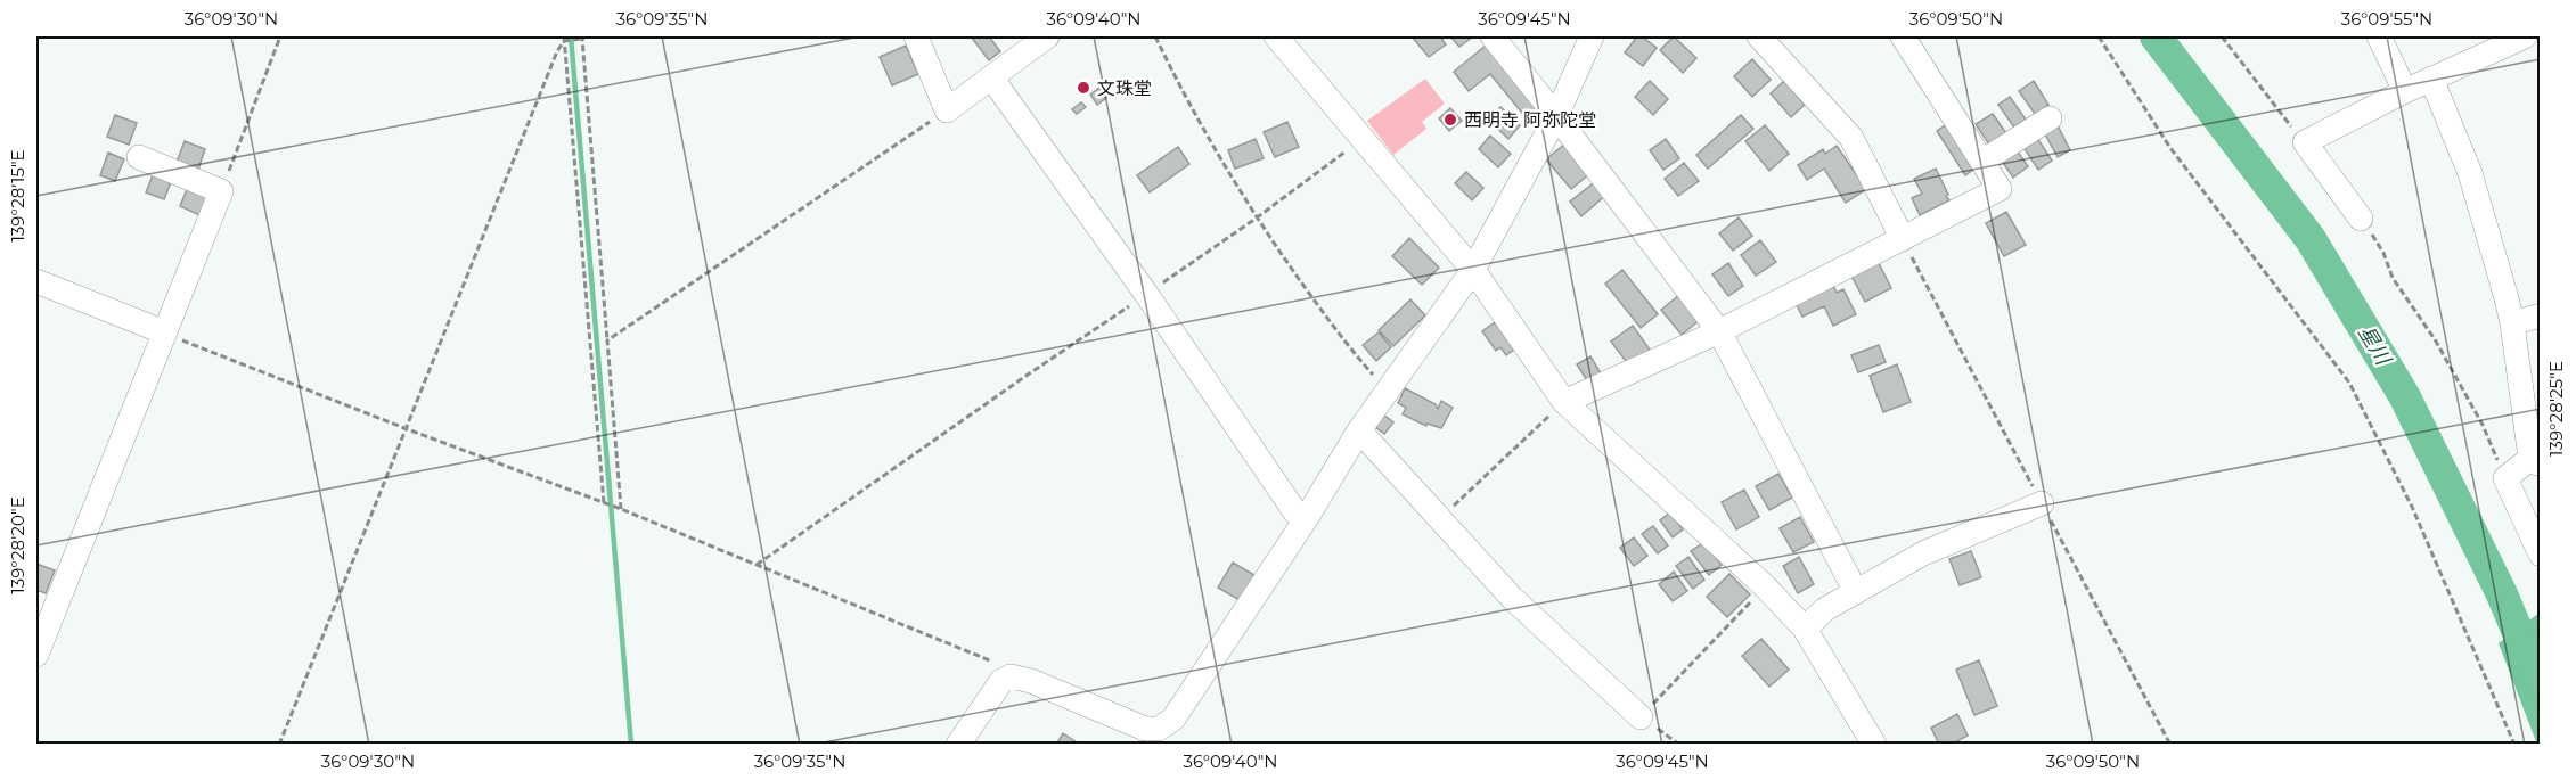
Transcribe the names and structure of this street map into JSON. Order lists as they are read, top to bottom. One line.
{"water":["星川"],"places":["文珠堂","西明寺 阿弥陀堂"],"coordinates":["36°09'30\"N","36°09'35\"N","36°09'40\"N","36°09'45\"N","36°09'50\"N","36°09'55\"N","139°28'15\"E","139°28'25\"E","139°28'20\"E"]}
